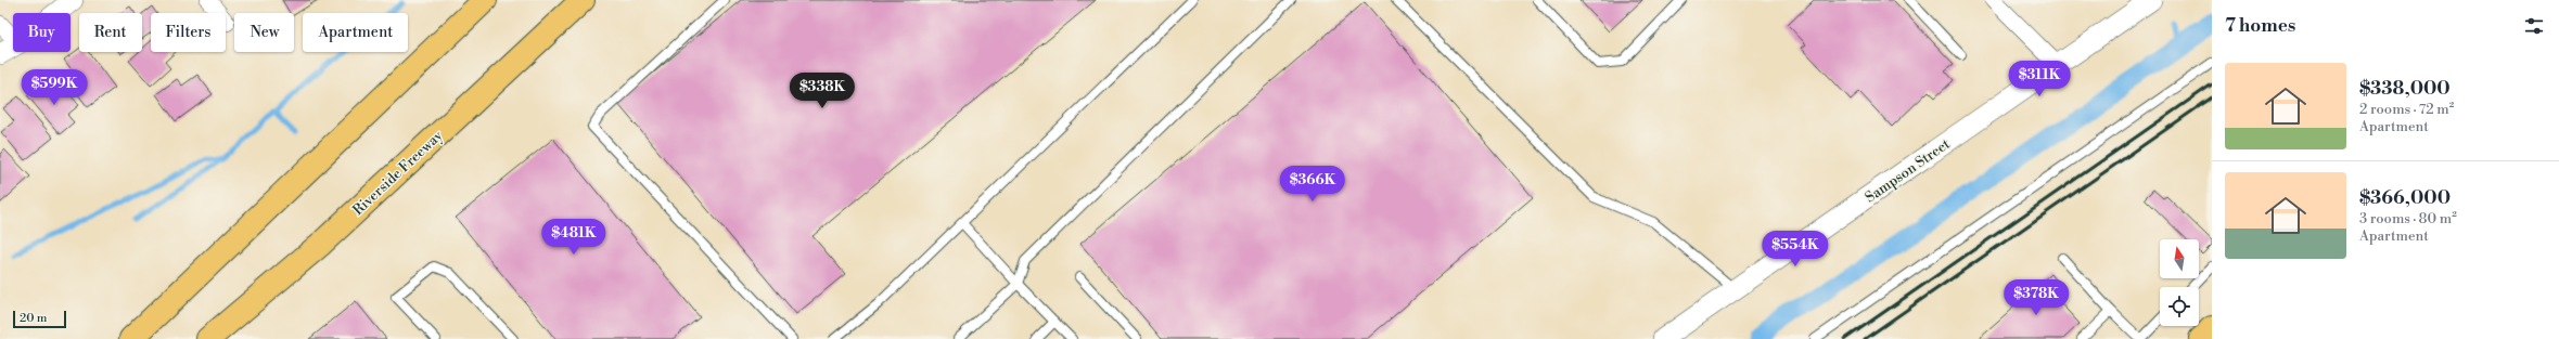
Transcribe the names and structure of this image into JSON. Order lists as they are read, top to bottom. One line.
{"streets":{"main road":["Riverside Freeway"],"street":["Sampson Street"]},"scale_bar":"20 m","north":"top","page":{"heading":"7 homes","chip":["Buy","Rent","Filters","New","Apartment"],"list":[{"name":"$338,000","note":"2 rooms · 72 m² · Apartment"},{"name":"$366,000","note":"3 rooms · 80 m² · Apartment"}],"price":["$311K","$599K","$338K","$366K","$481K","$554K","$378K"],"scale":"20 m"}}
